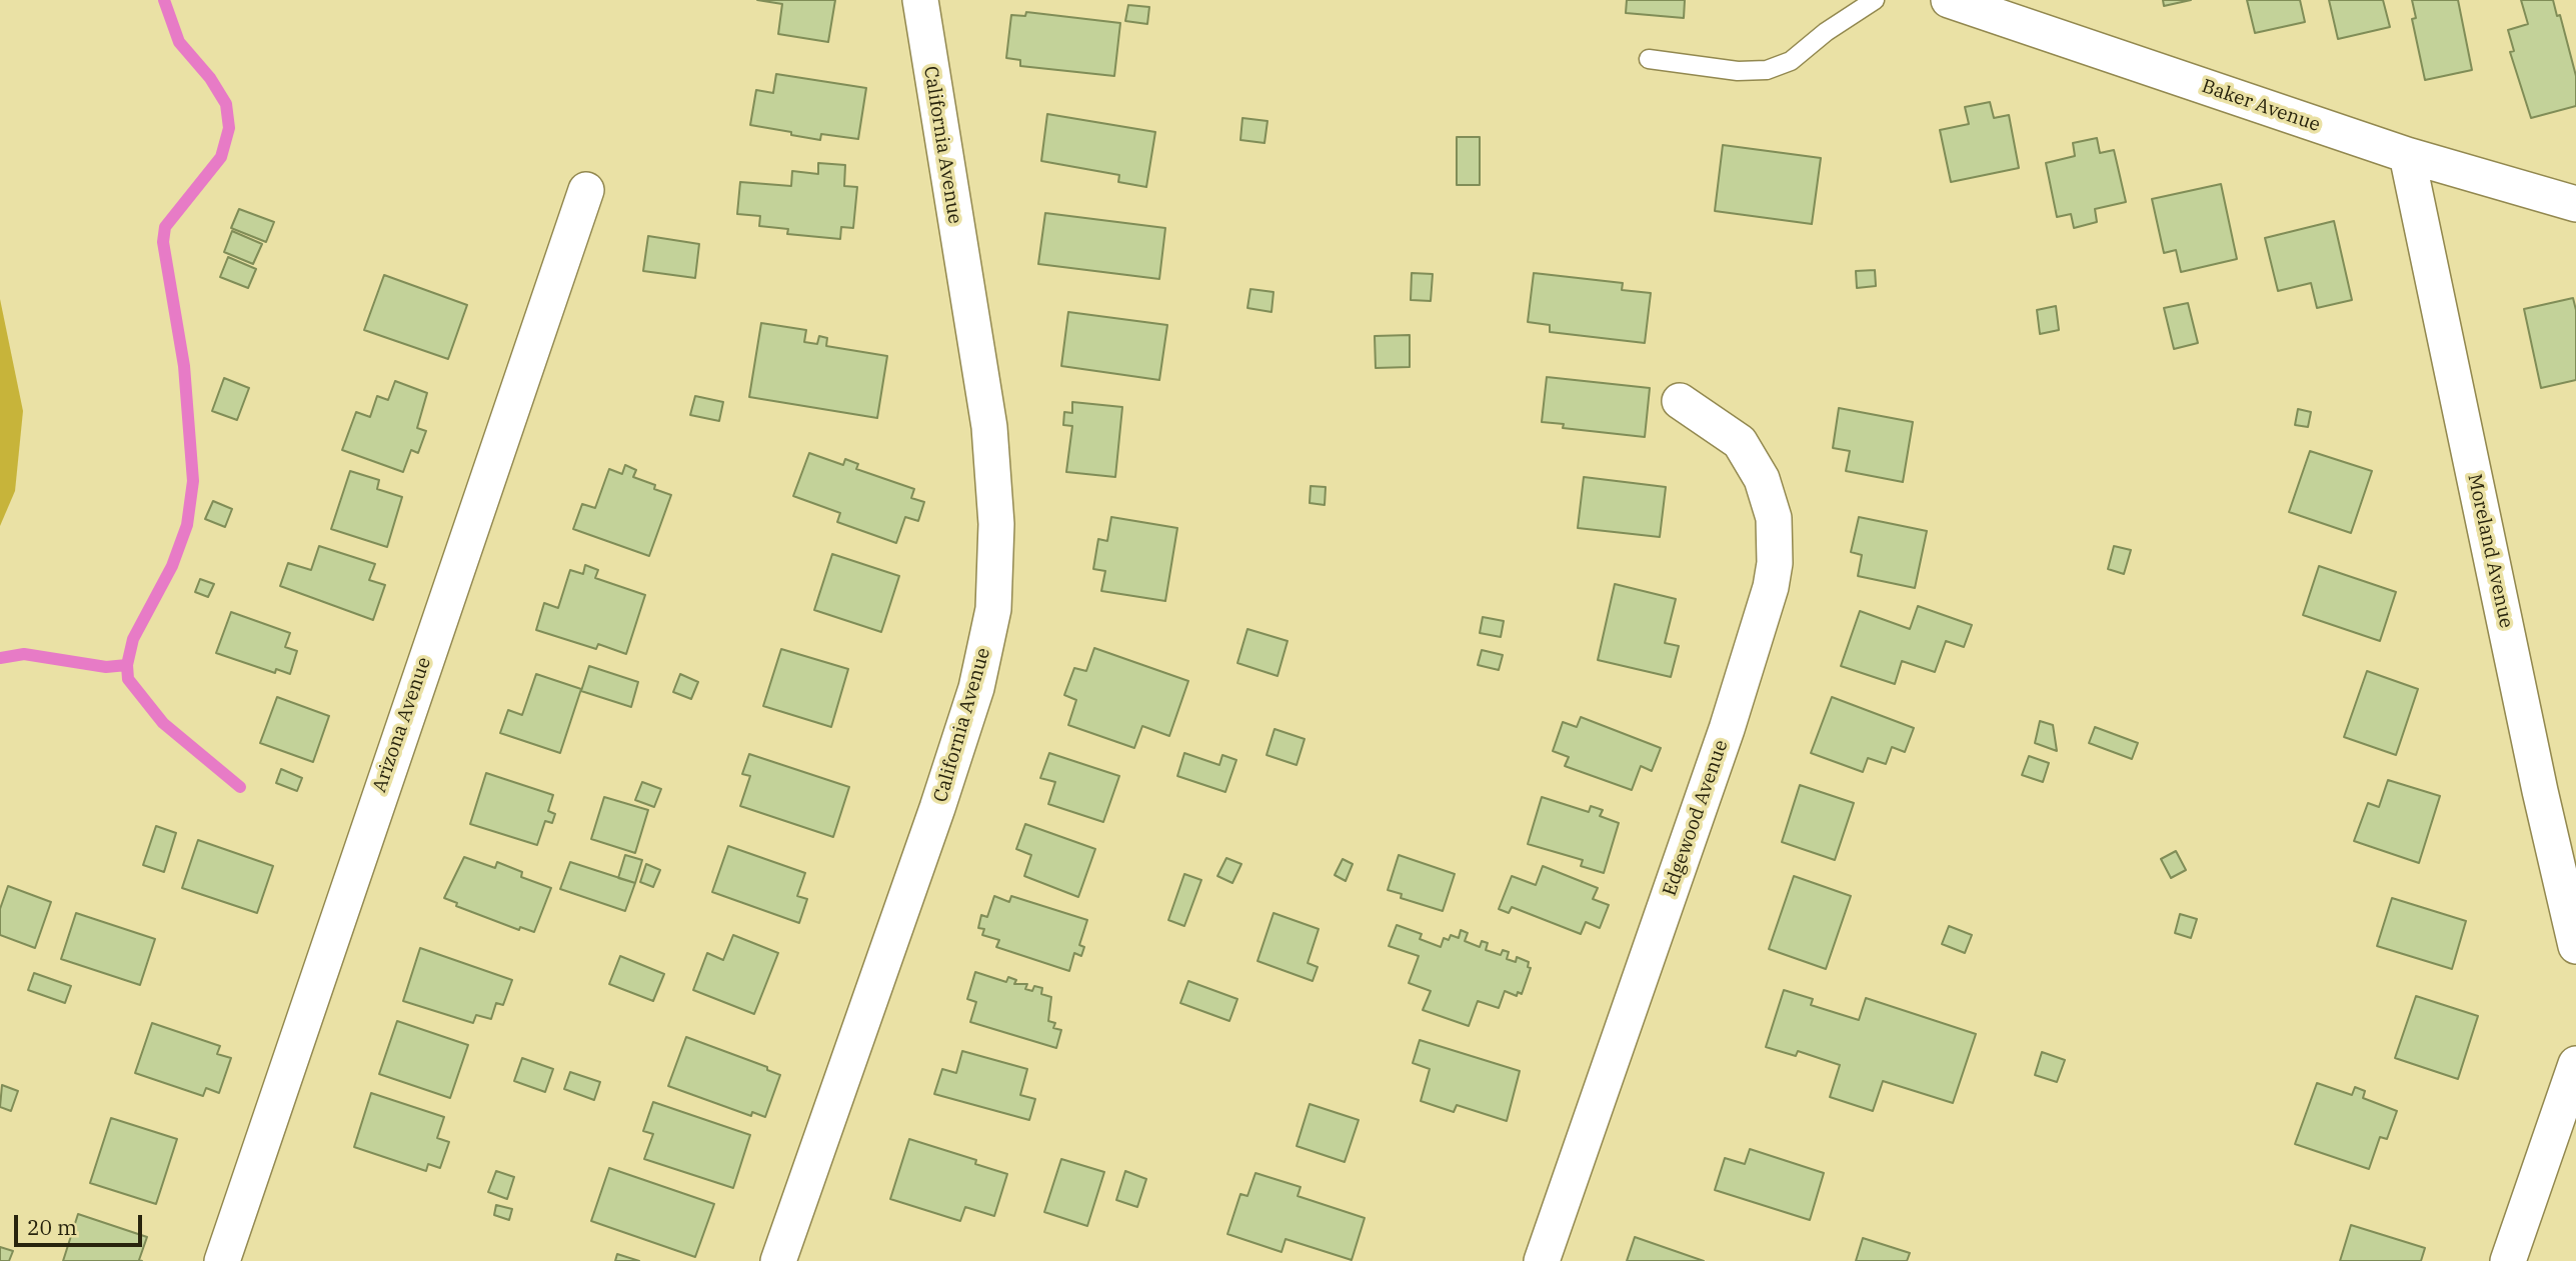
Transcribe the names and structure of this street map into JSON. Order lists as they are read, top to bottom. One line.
{"streets":{"street":["Baker Avenue","California Avenue","Moreland Avenue","Arizona Avenue","Edgewood Avenue"]},"crossings":[["Baker Avenue","Moreland Avenue"]],"scale_bar":"20 m"}
